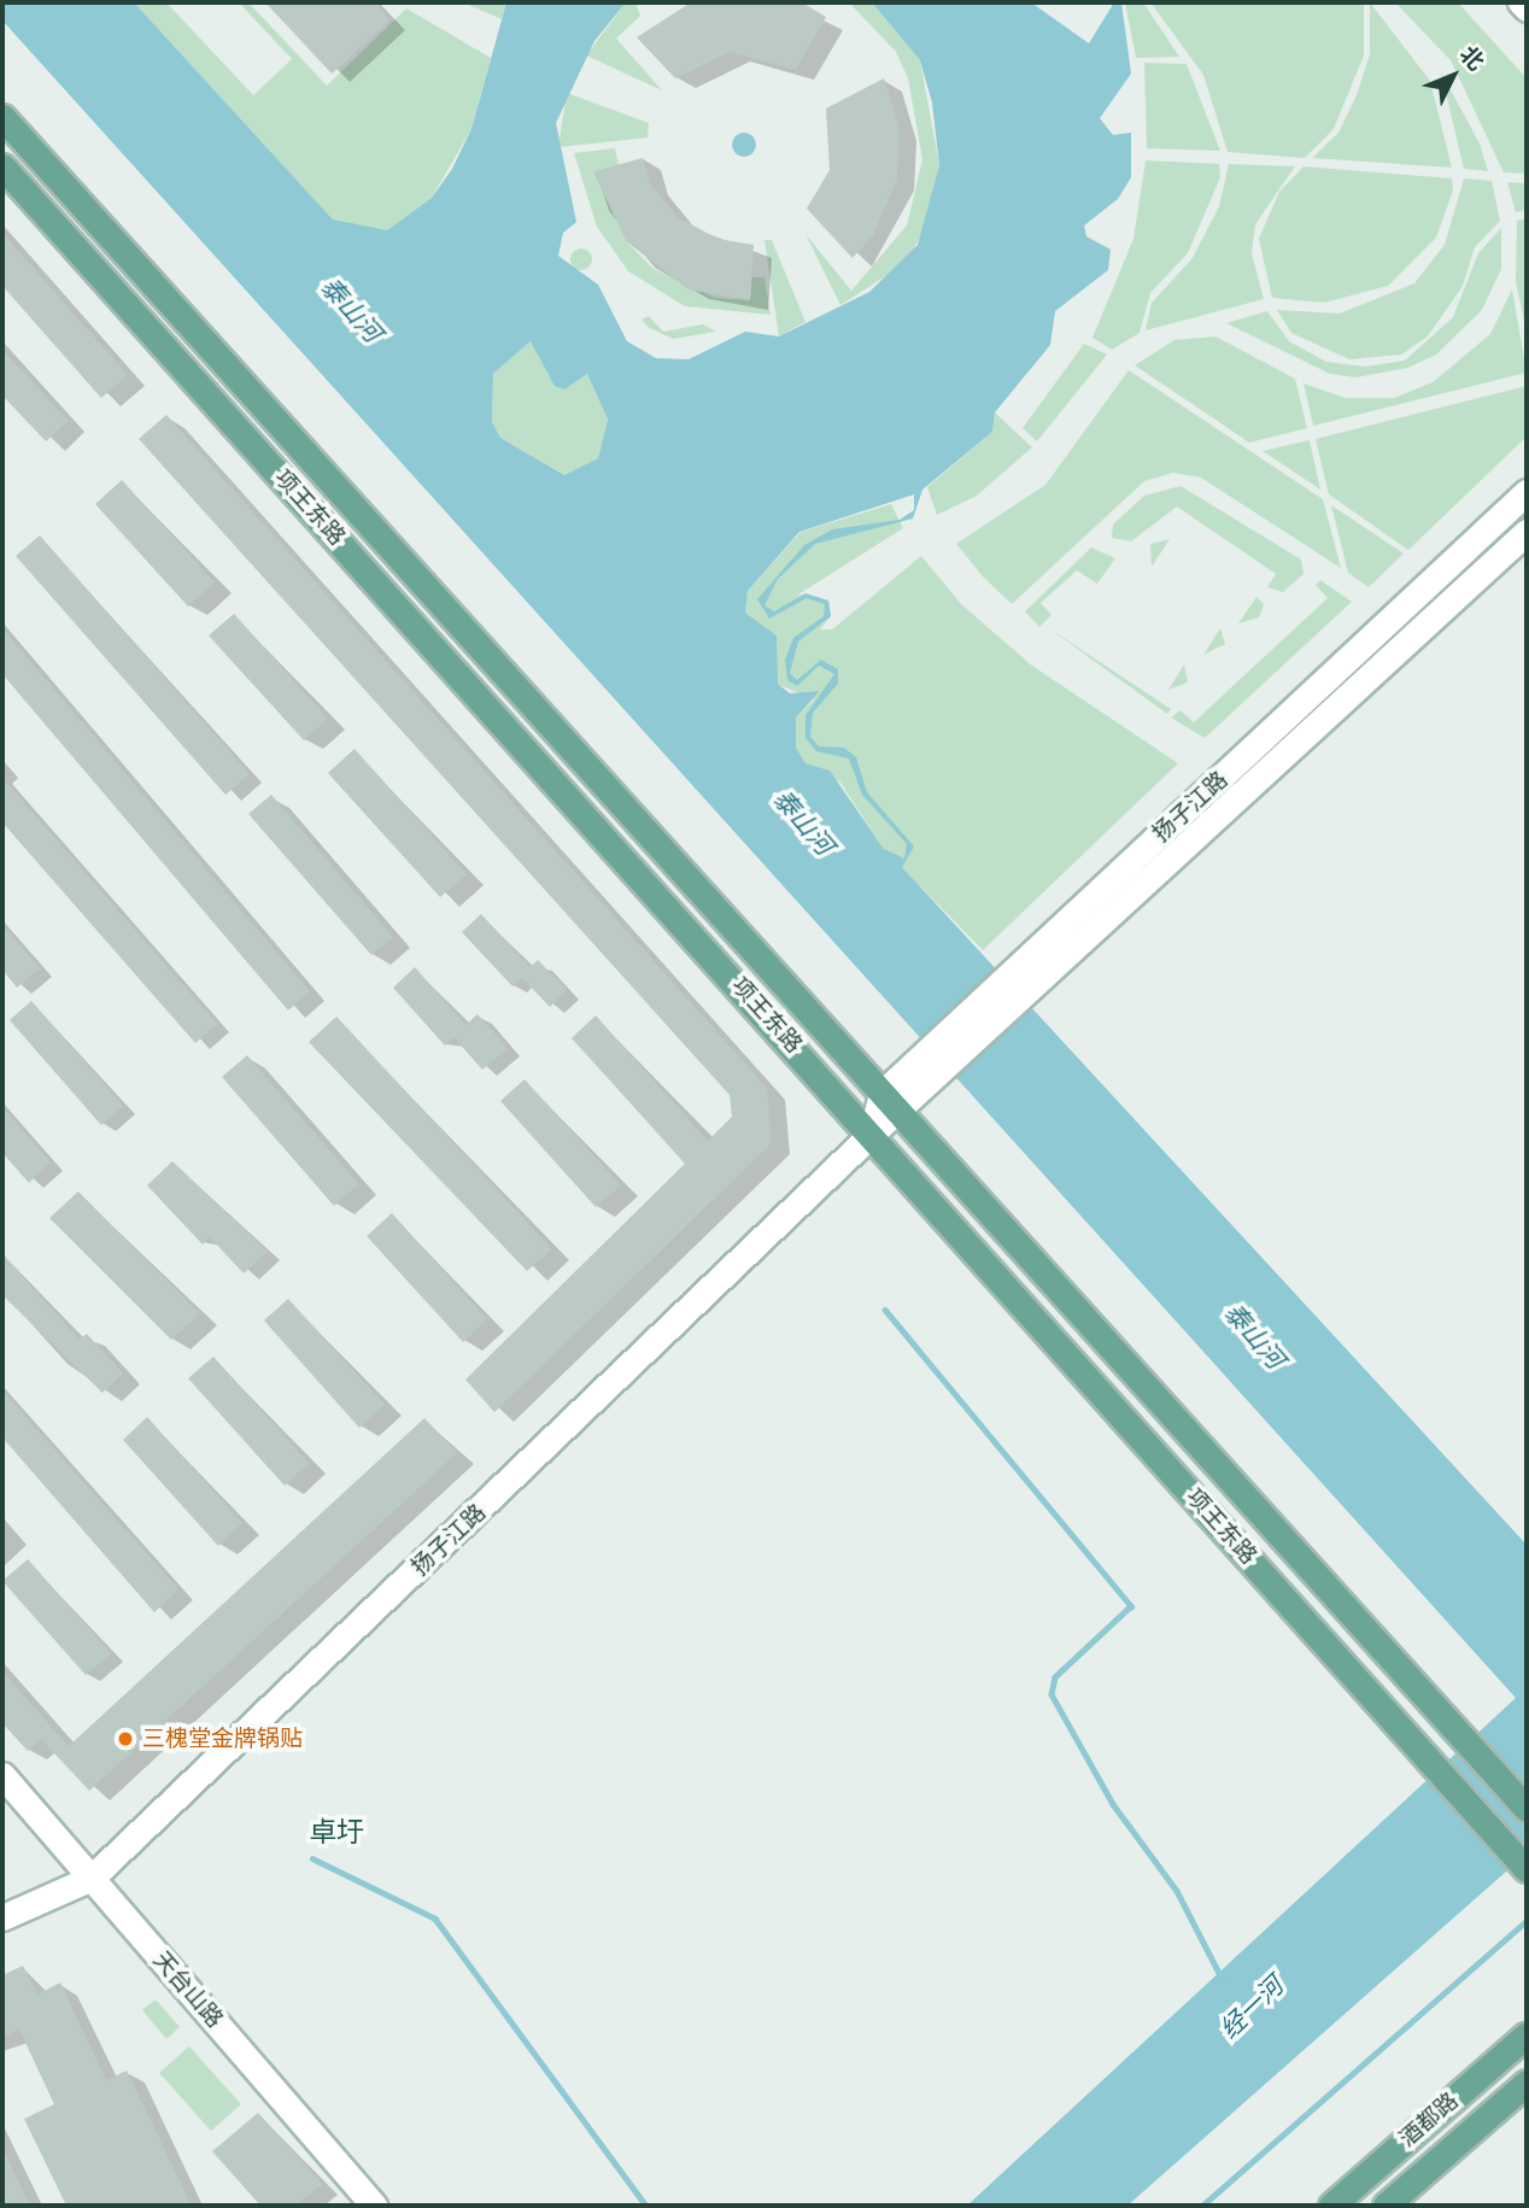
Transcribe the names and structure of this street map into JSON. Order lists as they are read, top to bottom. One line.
{"streets":{"main road":["项王东路","酒都路"],"street":["扬子江路","天台山路"]},"crossings":[["项王东路","扬子江路"],["扬子江路","天台山路"]],"districts":["卓圩"],"water":["泰山河","经一河"],"places":["三槐堂金牌锅贴"],"north":"top right"}
